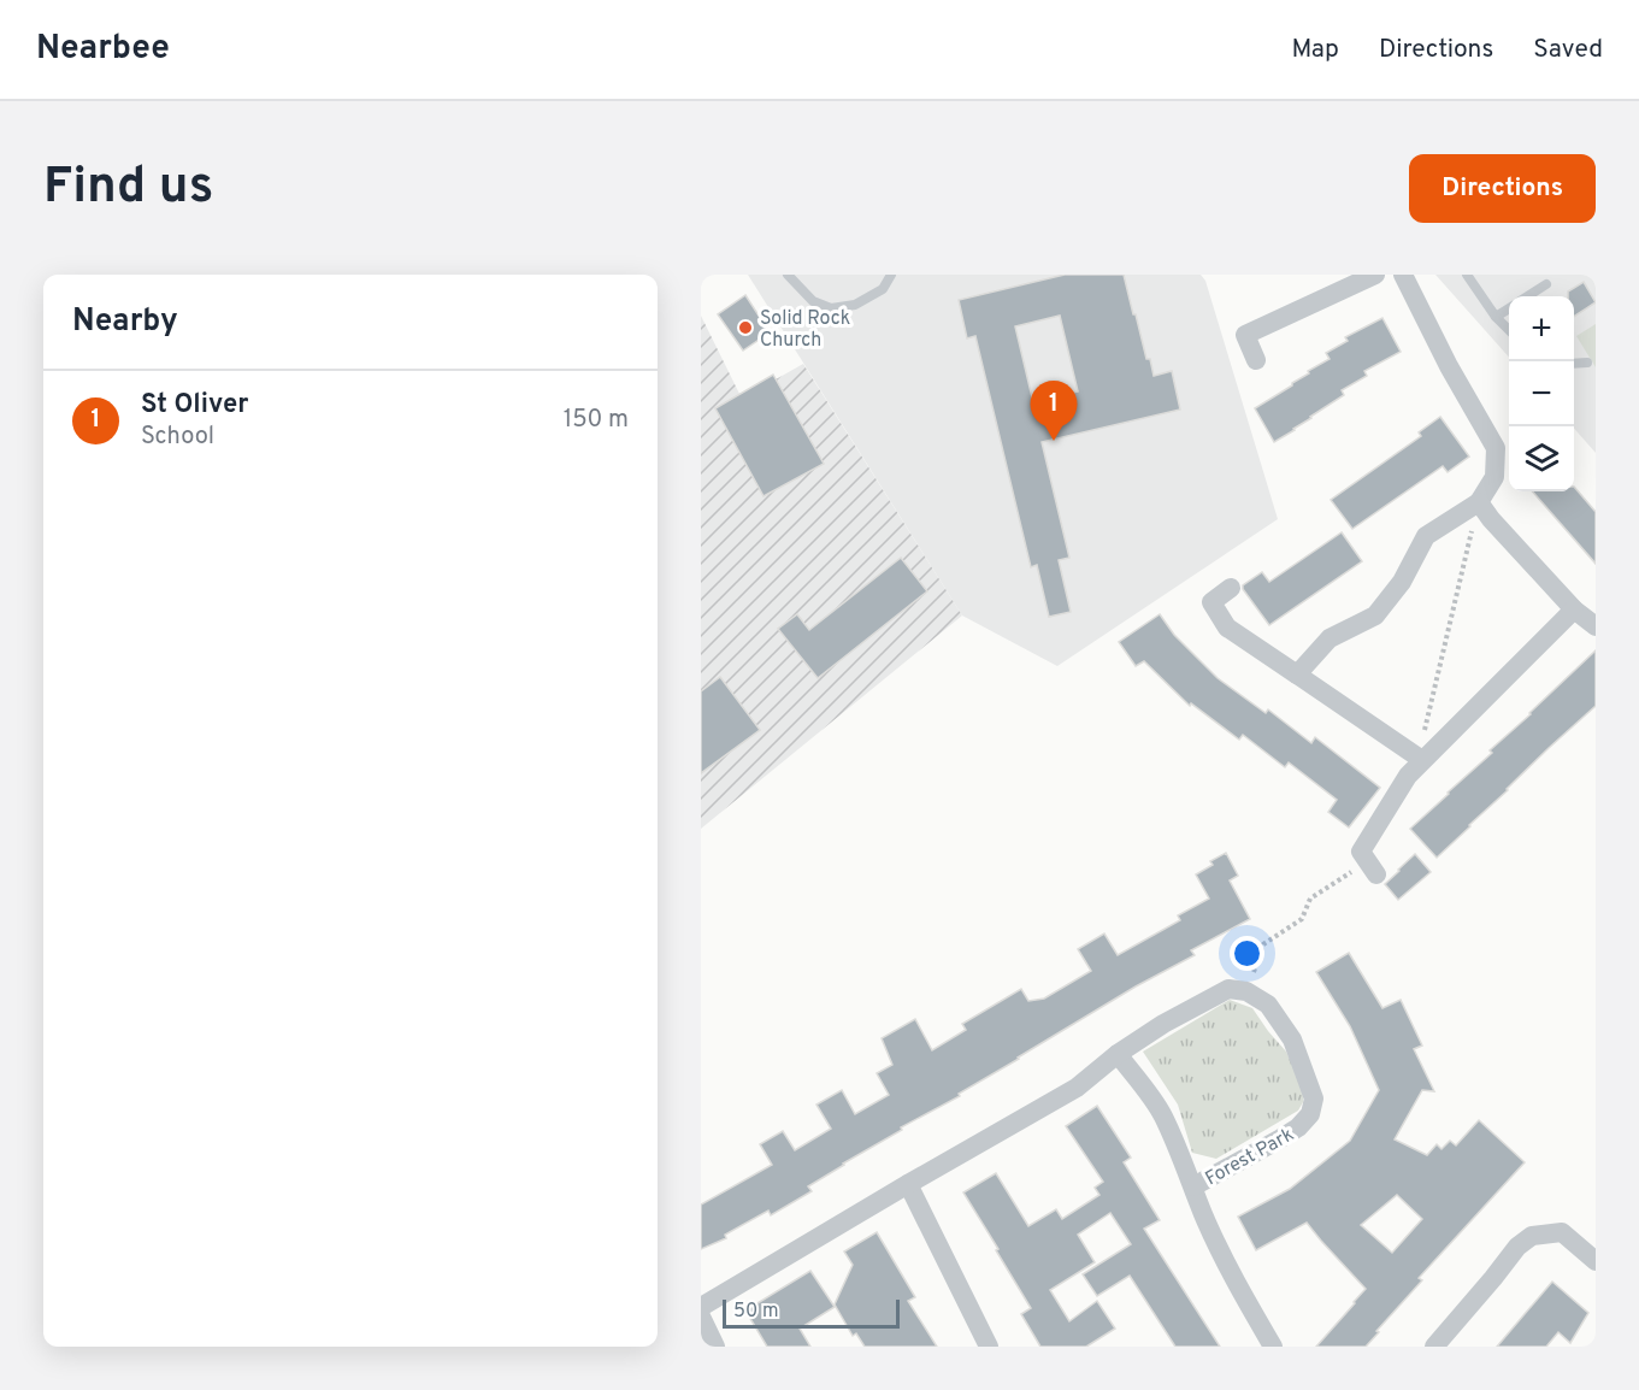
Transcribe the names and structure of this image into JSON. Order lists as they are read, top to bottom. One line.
{"streets":{"street":["Forest Park"]},"places":["Solid Rock Church"],"scale_bar":"50 m","page":{"header":"Nearbee","nav":["Map","Directions","Saved"],"buttons":"Directions","title":"Find us","heading":"Nearby","map_buttons":["+","−"],"list":[{"mark":"1","name":"St Oliver","note":"School","value":"150 m"}],"pins":"1","scale":"50 m"}}
